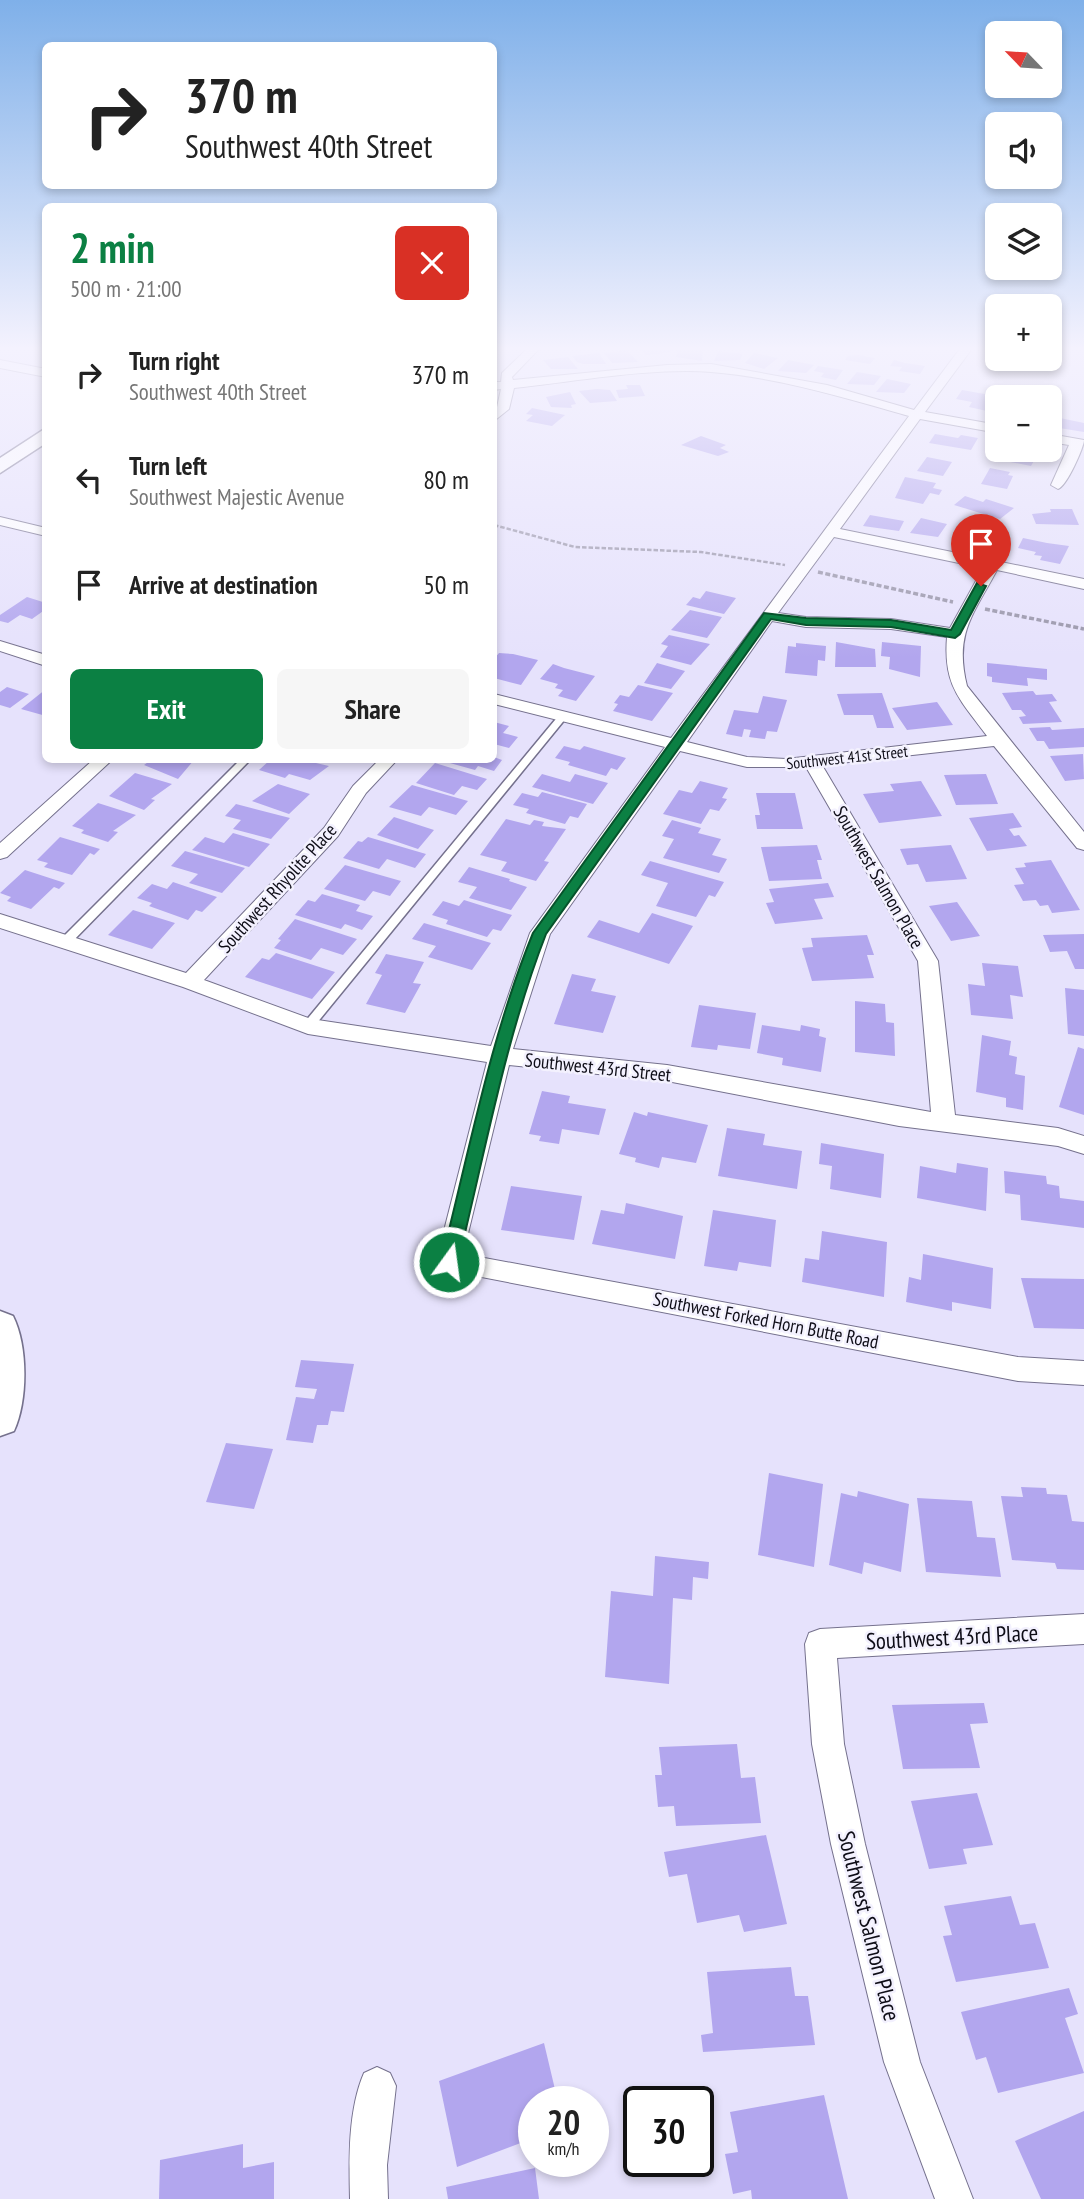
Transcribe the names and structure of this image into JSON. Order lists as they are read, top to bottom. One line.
{"streets":{"street":["Southwest 41st Street","Southwest Salmon Place","Southwest Rhyolite Place","Southwest 43rd Street","Southwest Forked Horn Butte Road","Southwest 43rd Place"]},"crossings":[["Southwest 41st Street","Southwest Salmon Place"],["Southwest Salmon Place","Southwest 43rd Street"],["Southwest Salmon Place","Southwest 43rd Place"],["Southwest Rhyolite Place","Southwest 43rd Street"],["Southwest 43rd Street","Southwest Forked Horn Butte Road"]],"north":"top left","page":{"map_buttons":["+","−"],"turn":["370 m","Southwest 40th Street"],"heading":["2 min","500 m · 21:00"],"list":[{"name":"Turn right","note":"Southwest 40th Street","value":"370 m"},{"name":"Turn left","note":"Southwest Majestic Avenue","value":"80 m"},{"name":"Arrive at destination","value":"50 m"}],"buttons":["Exit","Share"],"speed":"20 km/h","limit":"30"}}
